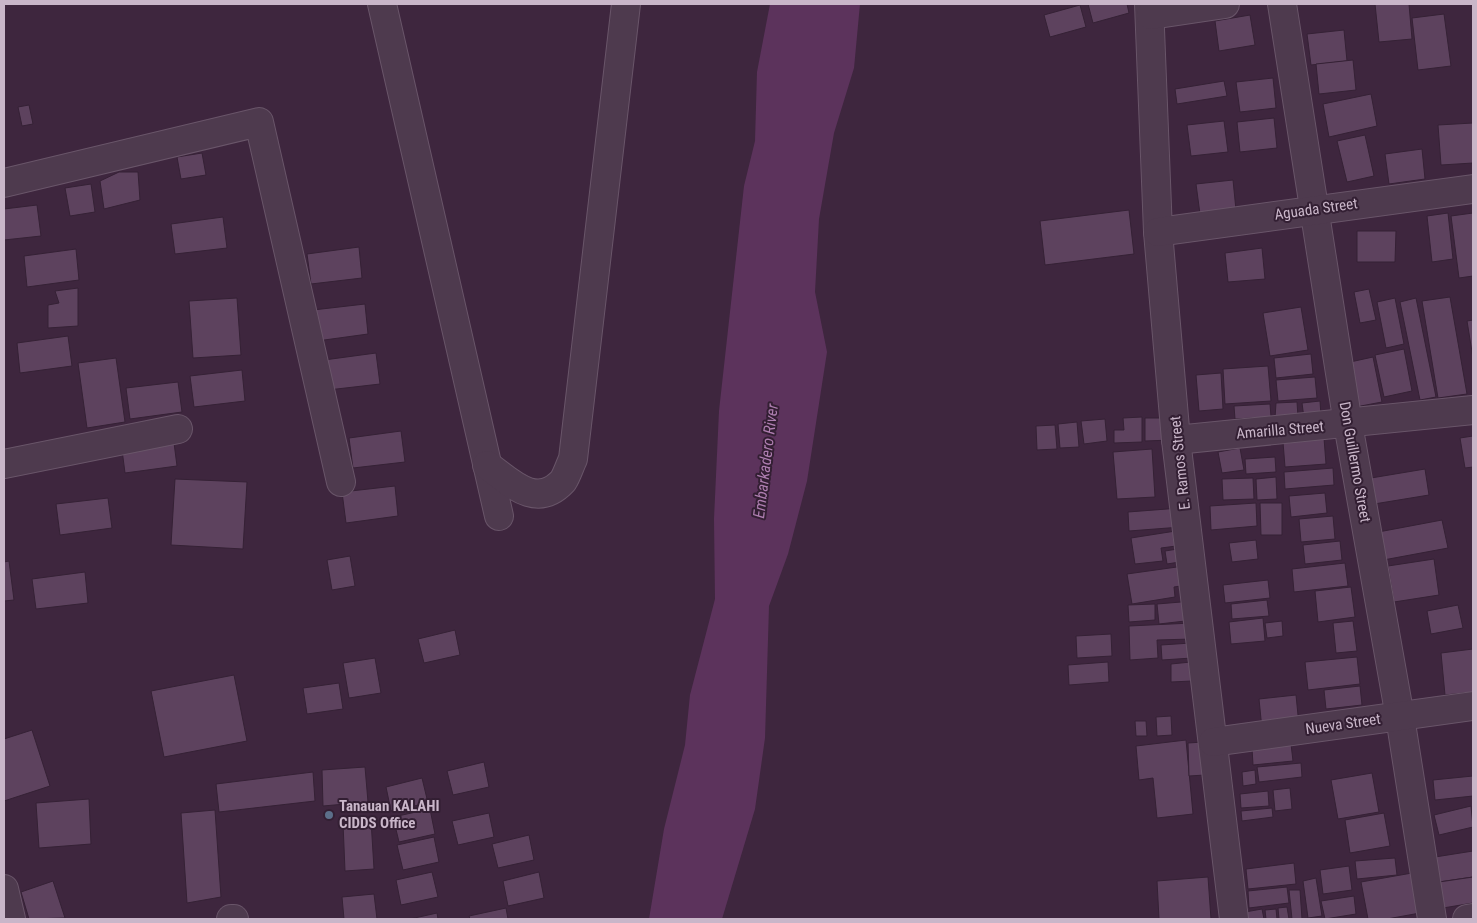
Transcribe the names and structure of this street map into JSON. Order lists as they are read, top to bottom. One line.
{"streets":{"street":["Aguada Street","Amarilla Street","Don Guillermo Street","E. Ramos Street","Nueva Street"]},"crossings":[["Aguada Street","Don Guillermo Street"],["Aguada Street","E. Ramos Street"],["Amarilla Street","Don Guillermo Street"],["Amarilla Street","E. Ramos Street"],["Don Guillermo Street","Nueva Street"],["E. Ramos Street","Nueva Street"]],"water":["Embarkadero River"],"places":["Tanauan KALAHI CIDDS Office"]}
